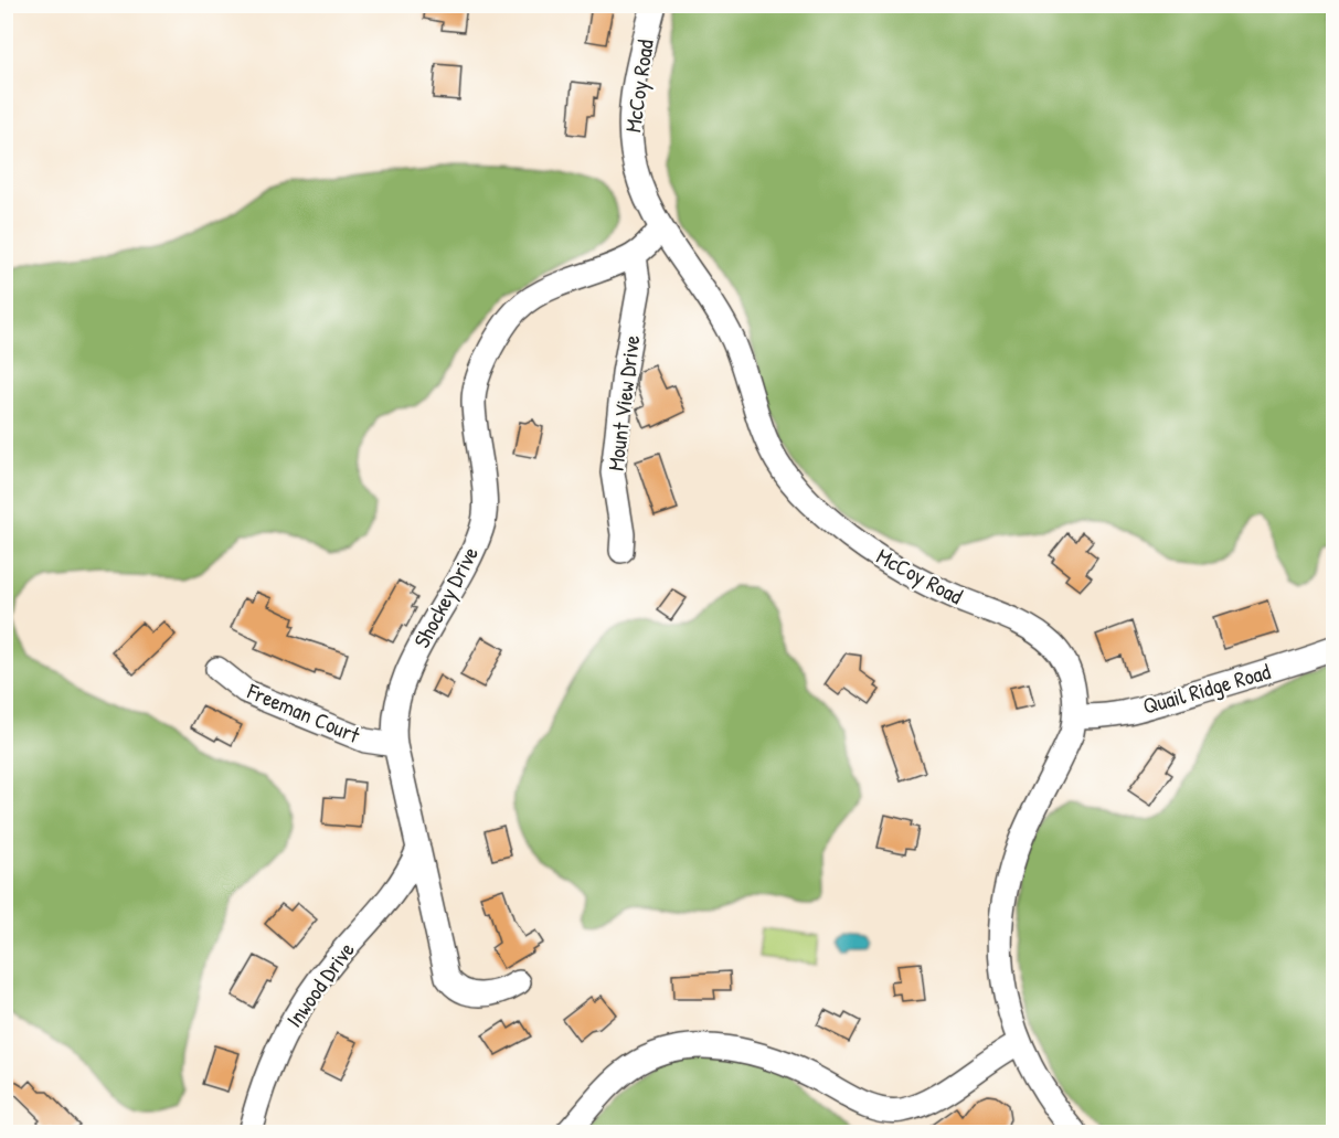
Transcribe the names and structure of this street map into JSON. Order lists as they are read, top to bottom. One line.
{"streets":{"street":["McCoy Road","Mount View Drive","Shockey Drive","Quail Ridge Road","Freeman Court","Inwood Drive"]},"crossings":[["McCoy Road","Shockey Drive"],["McCoy Road","Quail Ridge Road"],["Mount View Drive","Shockey Drive"],["Shockey Drive","Freeman Court"],["Shockey Drive","Inwood Drive"]]}
